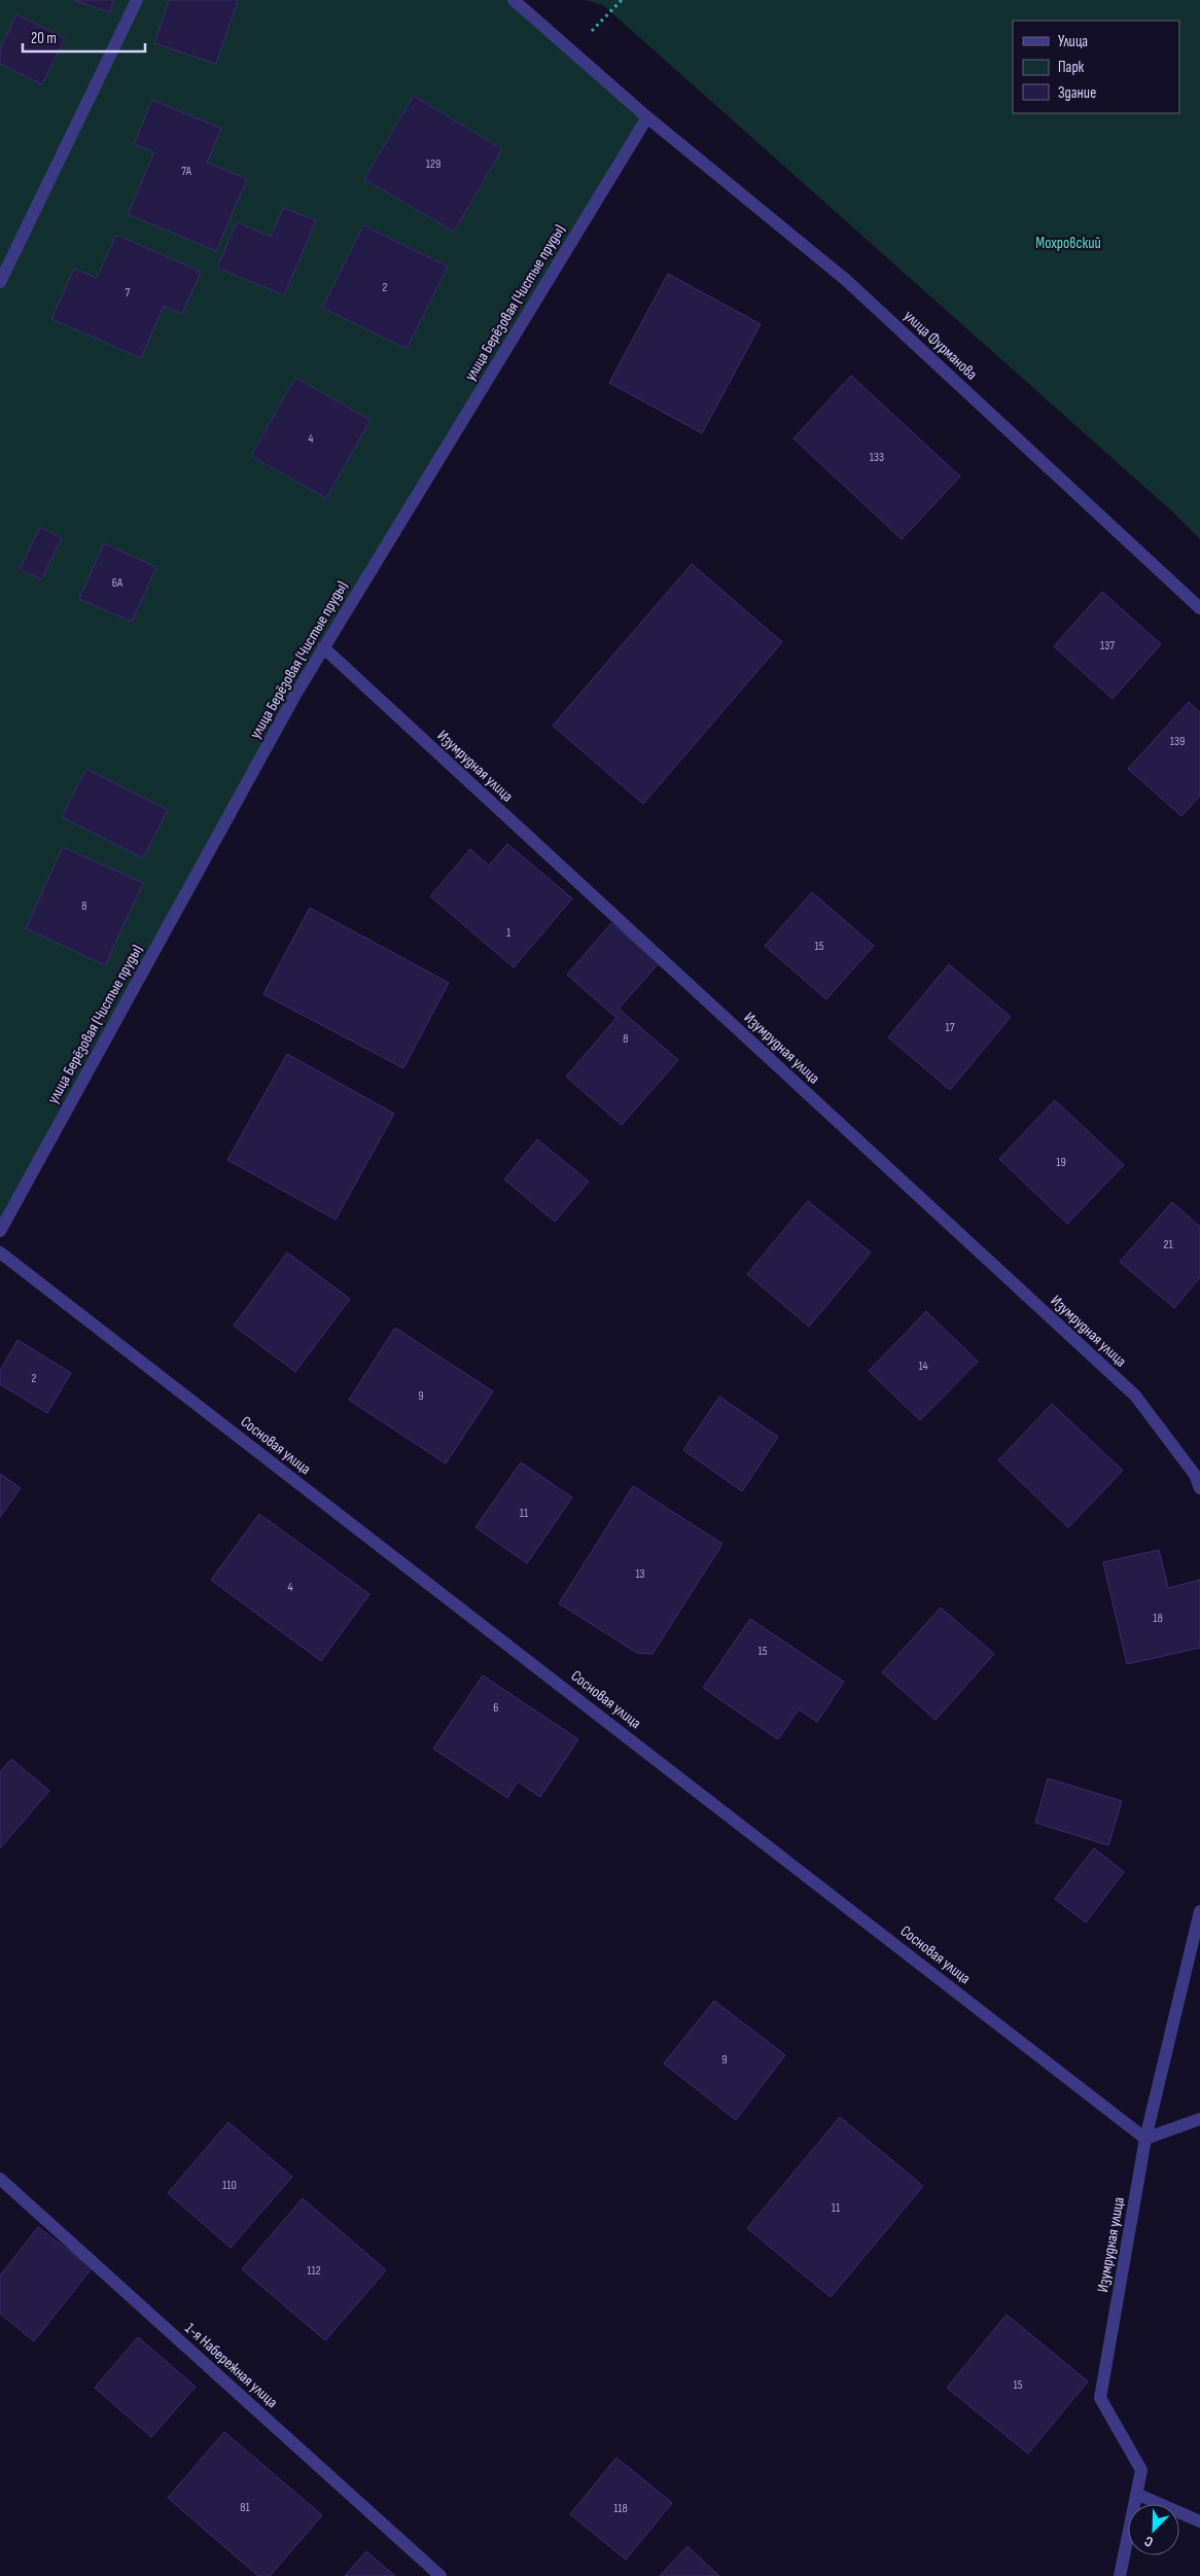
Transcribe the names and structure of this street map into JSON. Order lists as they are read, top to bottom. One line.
{"streets":{"street":["улица Берёзовая (Чистые пруды)","улица Фурманова","Изумрудная улица","Сосновая улица","1-я Набережная улица"]},"crossings":[["улица Берёзовая (Чистые пруды)","улица Фурманова"],["улица Берёзовая (Чистые пруды)","Изумрудная улица"],["Изумрудная улица","Сосновая улица"]],"parks":["Мохровский"],"house_numbers":["129","7А","2","7","4","133","6А","137","139","8","1","15","17","8","19","21","14","2","9","11","13","4","18","15","6","9","110","11","112","15","81","118"],"legend":["Улица","Парк","Здание"],"scale_bar":"20 m","north":"bottom left"}
